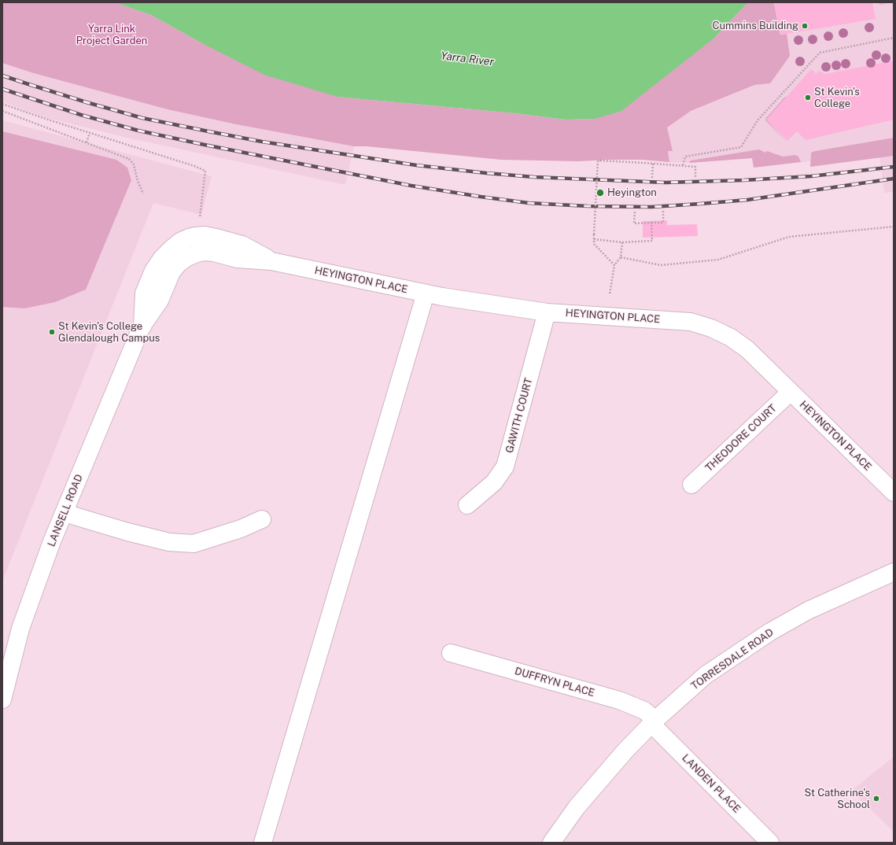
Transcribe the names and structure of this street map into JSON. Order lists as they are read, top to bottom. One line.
{"streets":{"street":["HEYINGTON PLACE","GAWITH COURT","THEODORE COURT","LANSELL ROAD","TORRESDALE ROAD","DUFFRYN PLACE","LANDEN PLACE"]},"crossings":[["HEYINGTON PLACE","GAWITH COURT"],["HEYINGTON PLACE","THEODORE COURT"],["HEYINGTON PLACE","LANSELL ROAD"],["TORRESDALE ROAD","DUFFRYN PLACE"],["TORRESDALE ROAD","LANDEN PLACE"],["DUFFRYN PLACE","LANDEN PLACE"]],"water":["Yarra River"],"parks":["Yarra Link Project Garden"],"places":["Cummins Building","St Kevin's College","Heyington","St Kevin's College Glendalough Campus","St Catherine's School"]}
